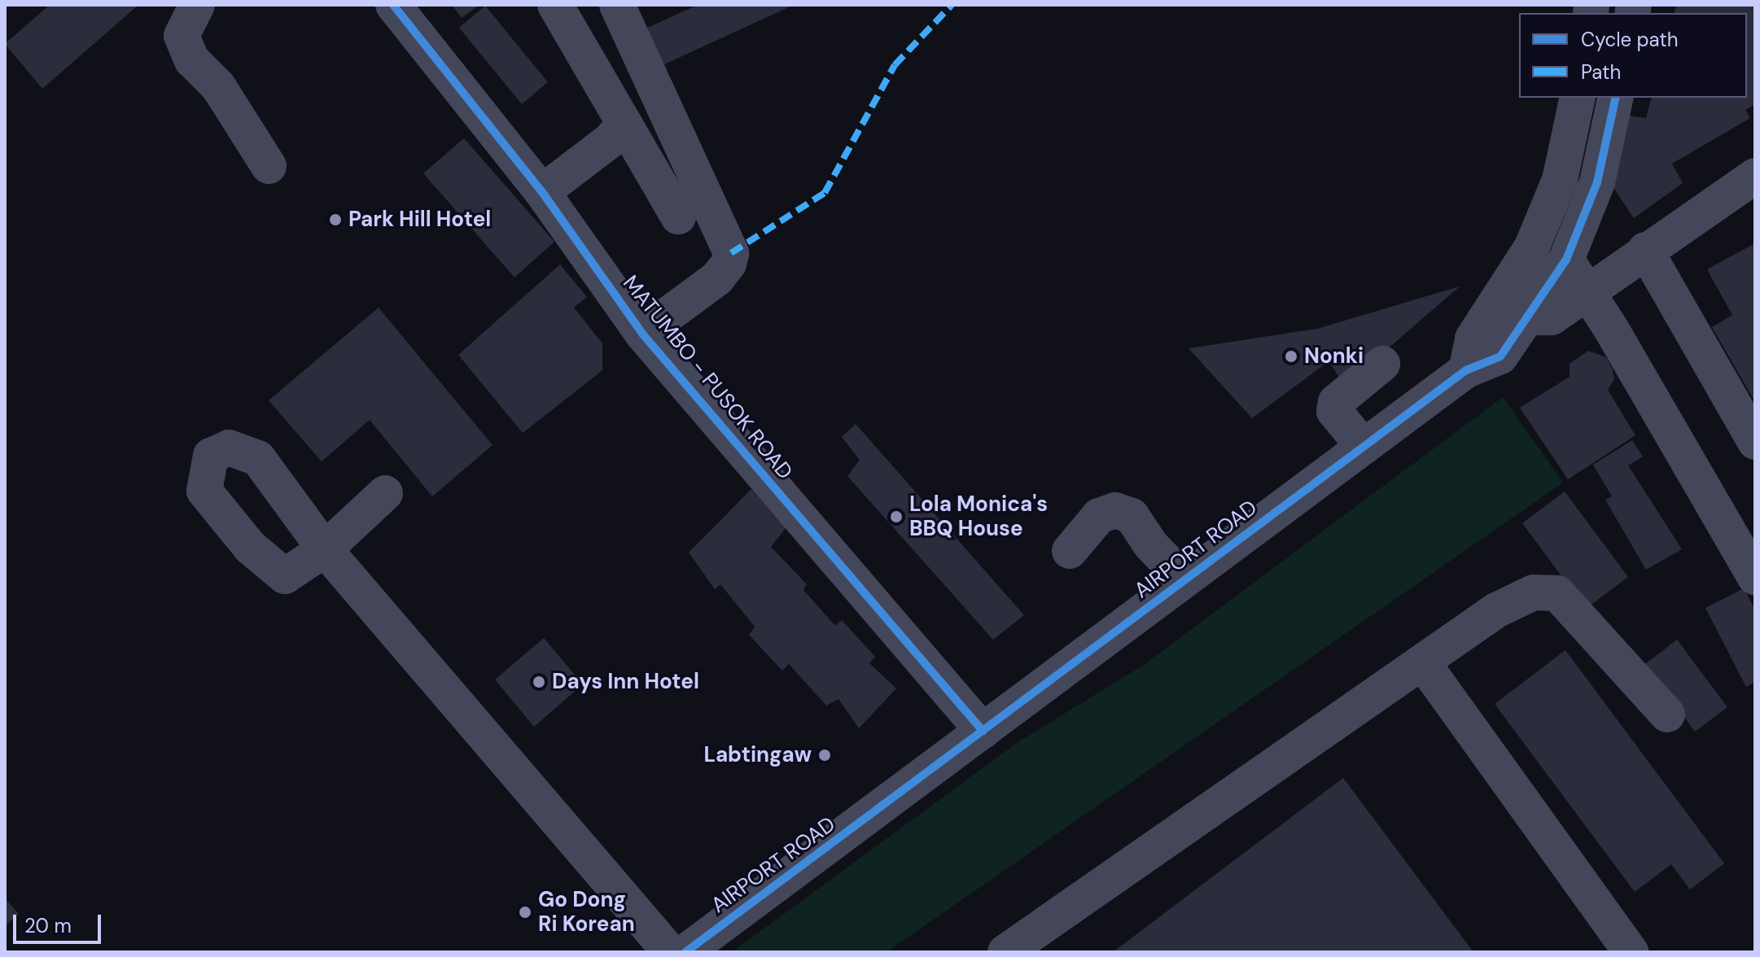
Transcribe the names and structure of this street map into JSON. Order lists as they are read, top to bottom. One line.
{"streets":{"street":["MATUMBO - PUSOK ROAD","AIRPORT ROAD"]},"crossings":[["MATUMBO - PUSOK ROAD","AIRPORT ROAD"]],"places":["Park Hill Hotel","Nonki","Lola Monica's BBQ House","Days Inn Hotel","Labtingaw","Go Dong Ri Korean"],"legend":["Cycle path","Path"],"scale_bar":"20 m"}
